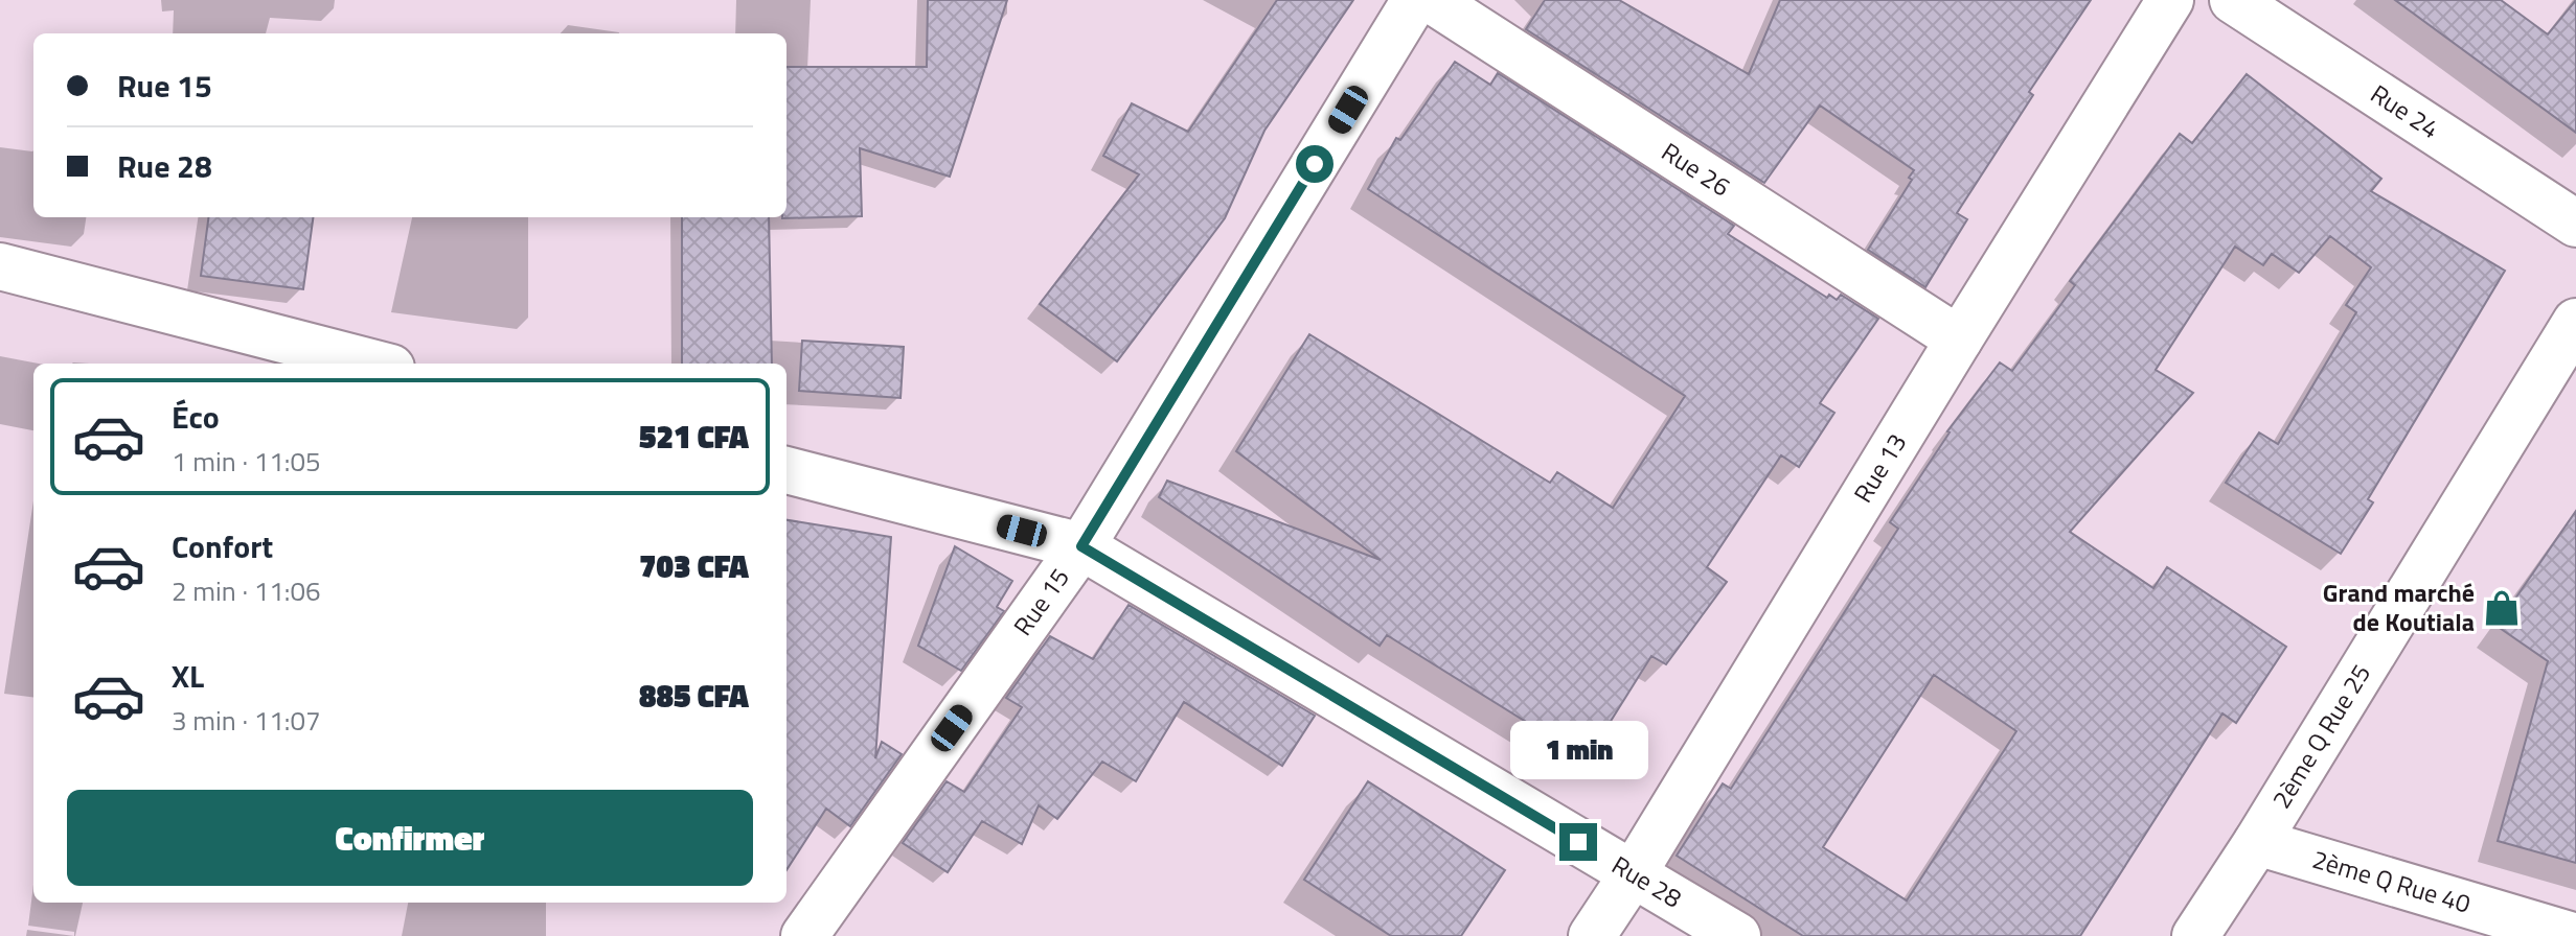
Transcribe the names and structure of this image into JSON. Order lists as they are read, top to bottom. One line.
{"streets":{"street":["Rue 24","Rue 26","Rue 13","Rue 15","2ème Q Rue 25","2ème Q Rue 40","Rue 28"]},"crossings":[["Rue 26","Rue 13"],["Rue 13","Rue 28"],["Rue 15","Rue 28"],["2ème Q Rue 25","2ème Q Rue 40"]],"places":{"shop":["Grand marché de Koutiala"]},"page":{"banner":["Rue 15","Rue 28"],"list":[{"name":"Éco","note":"1 min · 11:05","value":"521 CFA"},{"name":"Confort","note":"2 min · 11:06","value":"703 CFA"},{"name":"XL","note":"3 min · 11:07","value":"885 CFA"}],"bubble":"1 min","buttons":"Confirmer"}}
